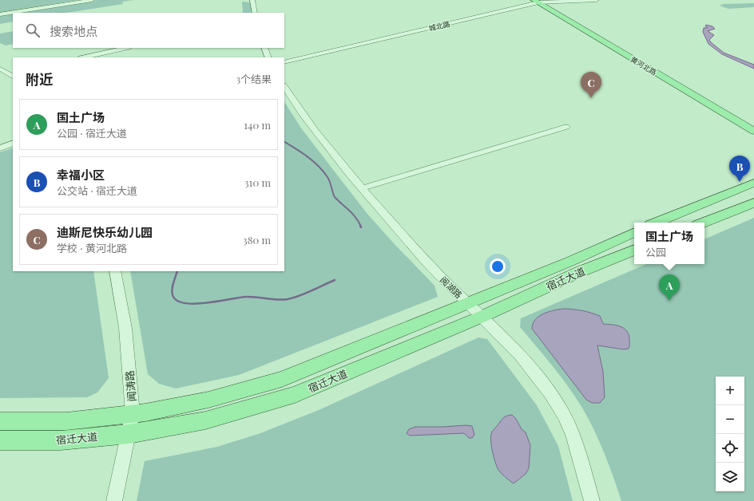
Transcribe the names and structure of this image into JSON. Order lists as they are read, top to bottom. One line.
{"streets":{"main road":["黄河北路","宿迁大道"],"street":["城北路","阅湖路","闻涛路"]},"crossings":[["城北路","黄河北路"],["宿迁大道","阅湖路"],["宿迁大道","闻涛路"]],"page":{"search":"搜索地点","heading":["附近","3个结果"],"pins":["C","B","A"],"list":[{"mark":"A","name":"国土广场","note":"公园 · 宿迁大道","value":"140 m"},{"mark":"B","name":"幸福小区","note":"公交站 · 宿迁大道","value":"310 m"},{"mark":"C","name":"迪斯尼快乐幼儿园","note":"学校 · 黄河北路","value":"380 m"}],"popup":["国土广场","公园"],"map_buttons":["+","−"]}}
